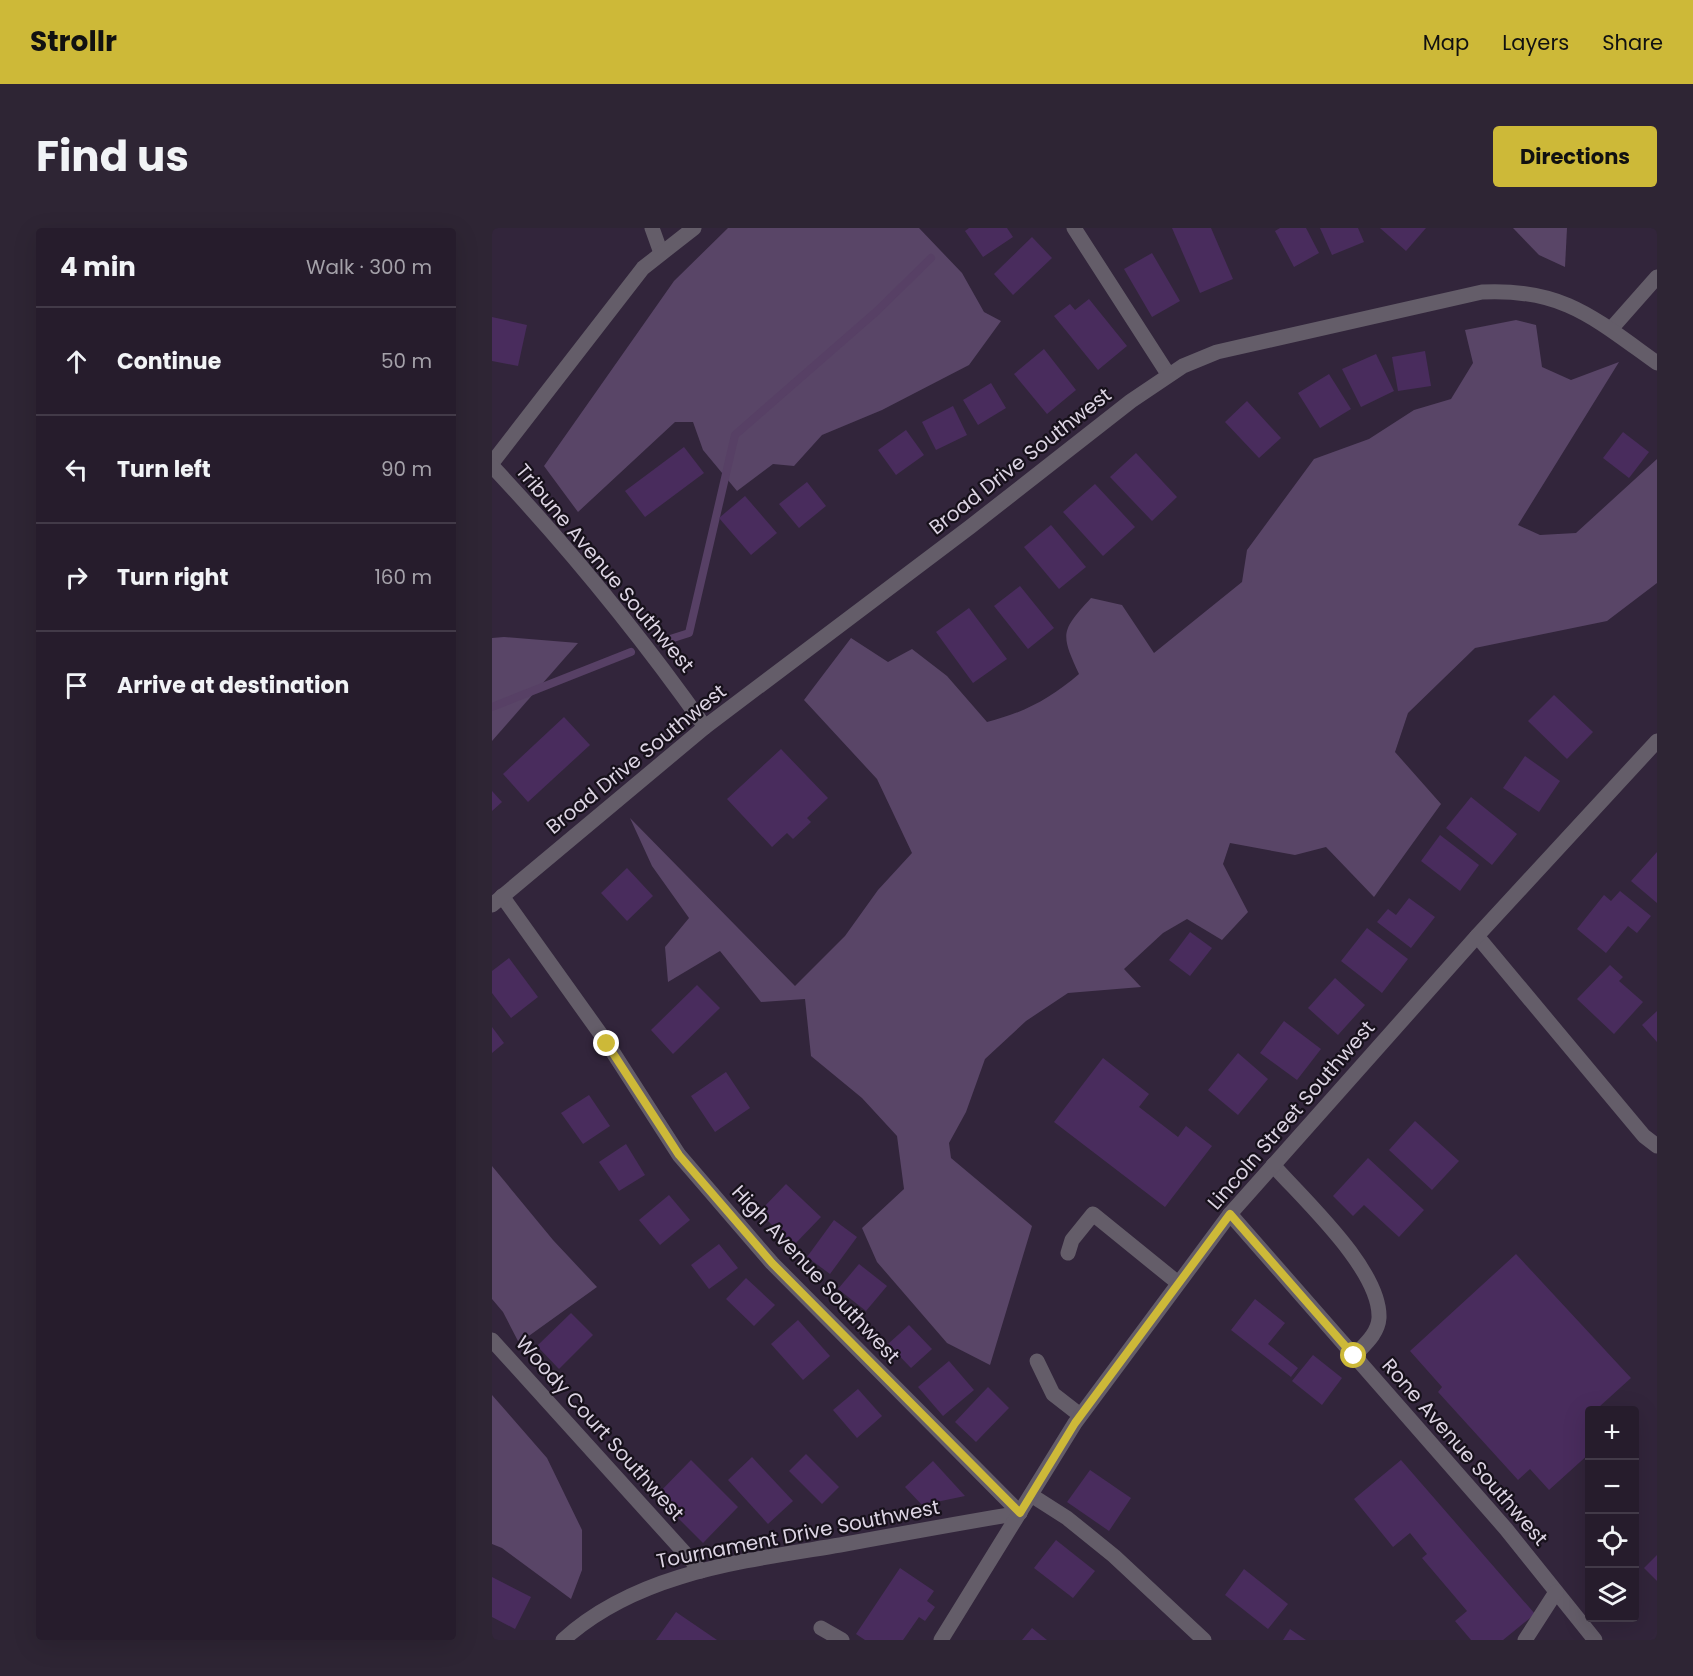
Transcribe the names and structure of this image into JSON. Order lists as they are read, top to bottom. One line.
{"streets":{"street":["Broad Drive Southwest","Tribune Avenue Southwest","Lincoln Street Southwest","High Avenue Southwest","Woody Court Southwest","Rone Avenue Southwest","Tournament Drive Southwest"]},"crossings":[["Broad Drive Southwest","Tribune Avenue Southwest"],["Broad Drive Southwest","High Avenue Southwest"],["Lincoln Street Southwest","High Avenue Southwest"],["Lincoln Street Southwest","Rone Avenue Southwest"],["Lincoln Street Southwest","Tournament Drive Southwest"],["High Avenue Southwest","Tournament Drive Southwest"],["Woody Court Southwest","Tournament Drive Southwest"]],"page":{"header":"Strollr","nav":["Map","Layers","Share"],"title":"Find us","buttons":"Directions","heading":["4 min","Walk · 300 m"],"list":[["Continue","50 m"],["Turn left","90 m"],["Turn right","160 m"],"Arrive at destination"],"map_buttons":["+","−"]}}
